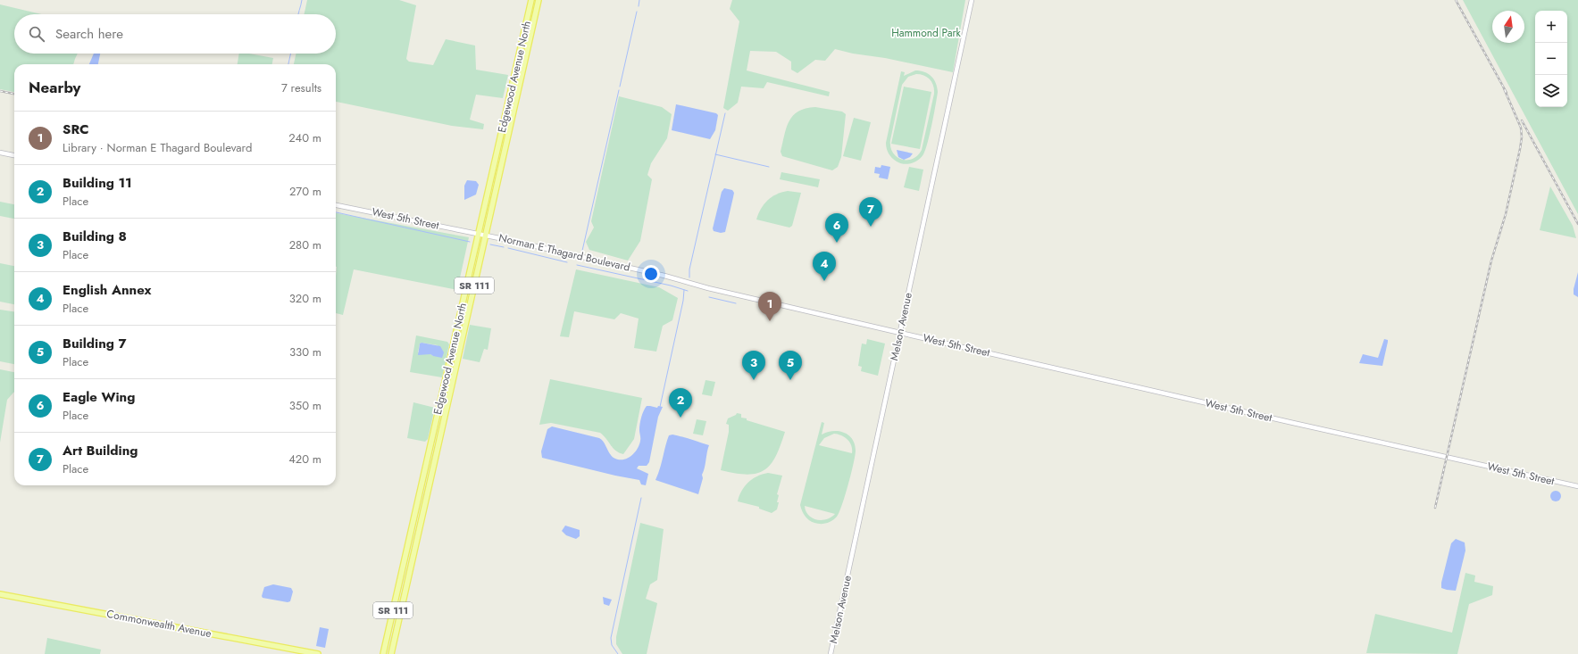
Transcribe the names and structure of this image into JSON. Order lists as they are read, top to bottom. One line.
{"streets":{"main road":["Edgewood Avenue North","SR 111","Commonwealth Avenue"],"street":["West 5th Street","Norman E Thagard Boulevard","Melson Avenue"]},"crossings":[["Edgewood Avenue North","West 5th Street"],["Edgewood Avenue North","Norman E Thagard Boulevard"],["West 5th Street","Norman E Thagard Boulevard"],["West 5th Street","Melson Avenue"],["Norman E Thagard Boulevard","Melson Avenue"]],"parks":["Hammond Park"],"north":"top","page":{"map_buttons":["+","−"],"search":"Search here","heading":["Nearby","7 results"],"list":[{"mark":"1","name":"SRC","note":"Library · Norman E Thagard Boulevard","value":"240 m"},{"mark":"2","name":"Building 11","note":"Place","value":"270 m"},{"mark":"3","name":"Building 8","note":"Place","value":"280 m"},{"mark":"4","name":"English Annex","note":"Place","value":"320 m"},{"mark":"5","name":"Building 7","note":"Place","value":"330 m"},{"mark":"6","name":"Eagle Wing","note":"Place","value":"350 m"},{"mark":"7","name":"Art Building","note":"Place","value":"420 m"}],"pins":["7","6","4","1","3","5","2"]}}
